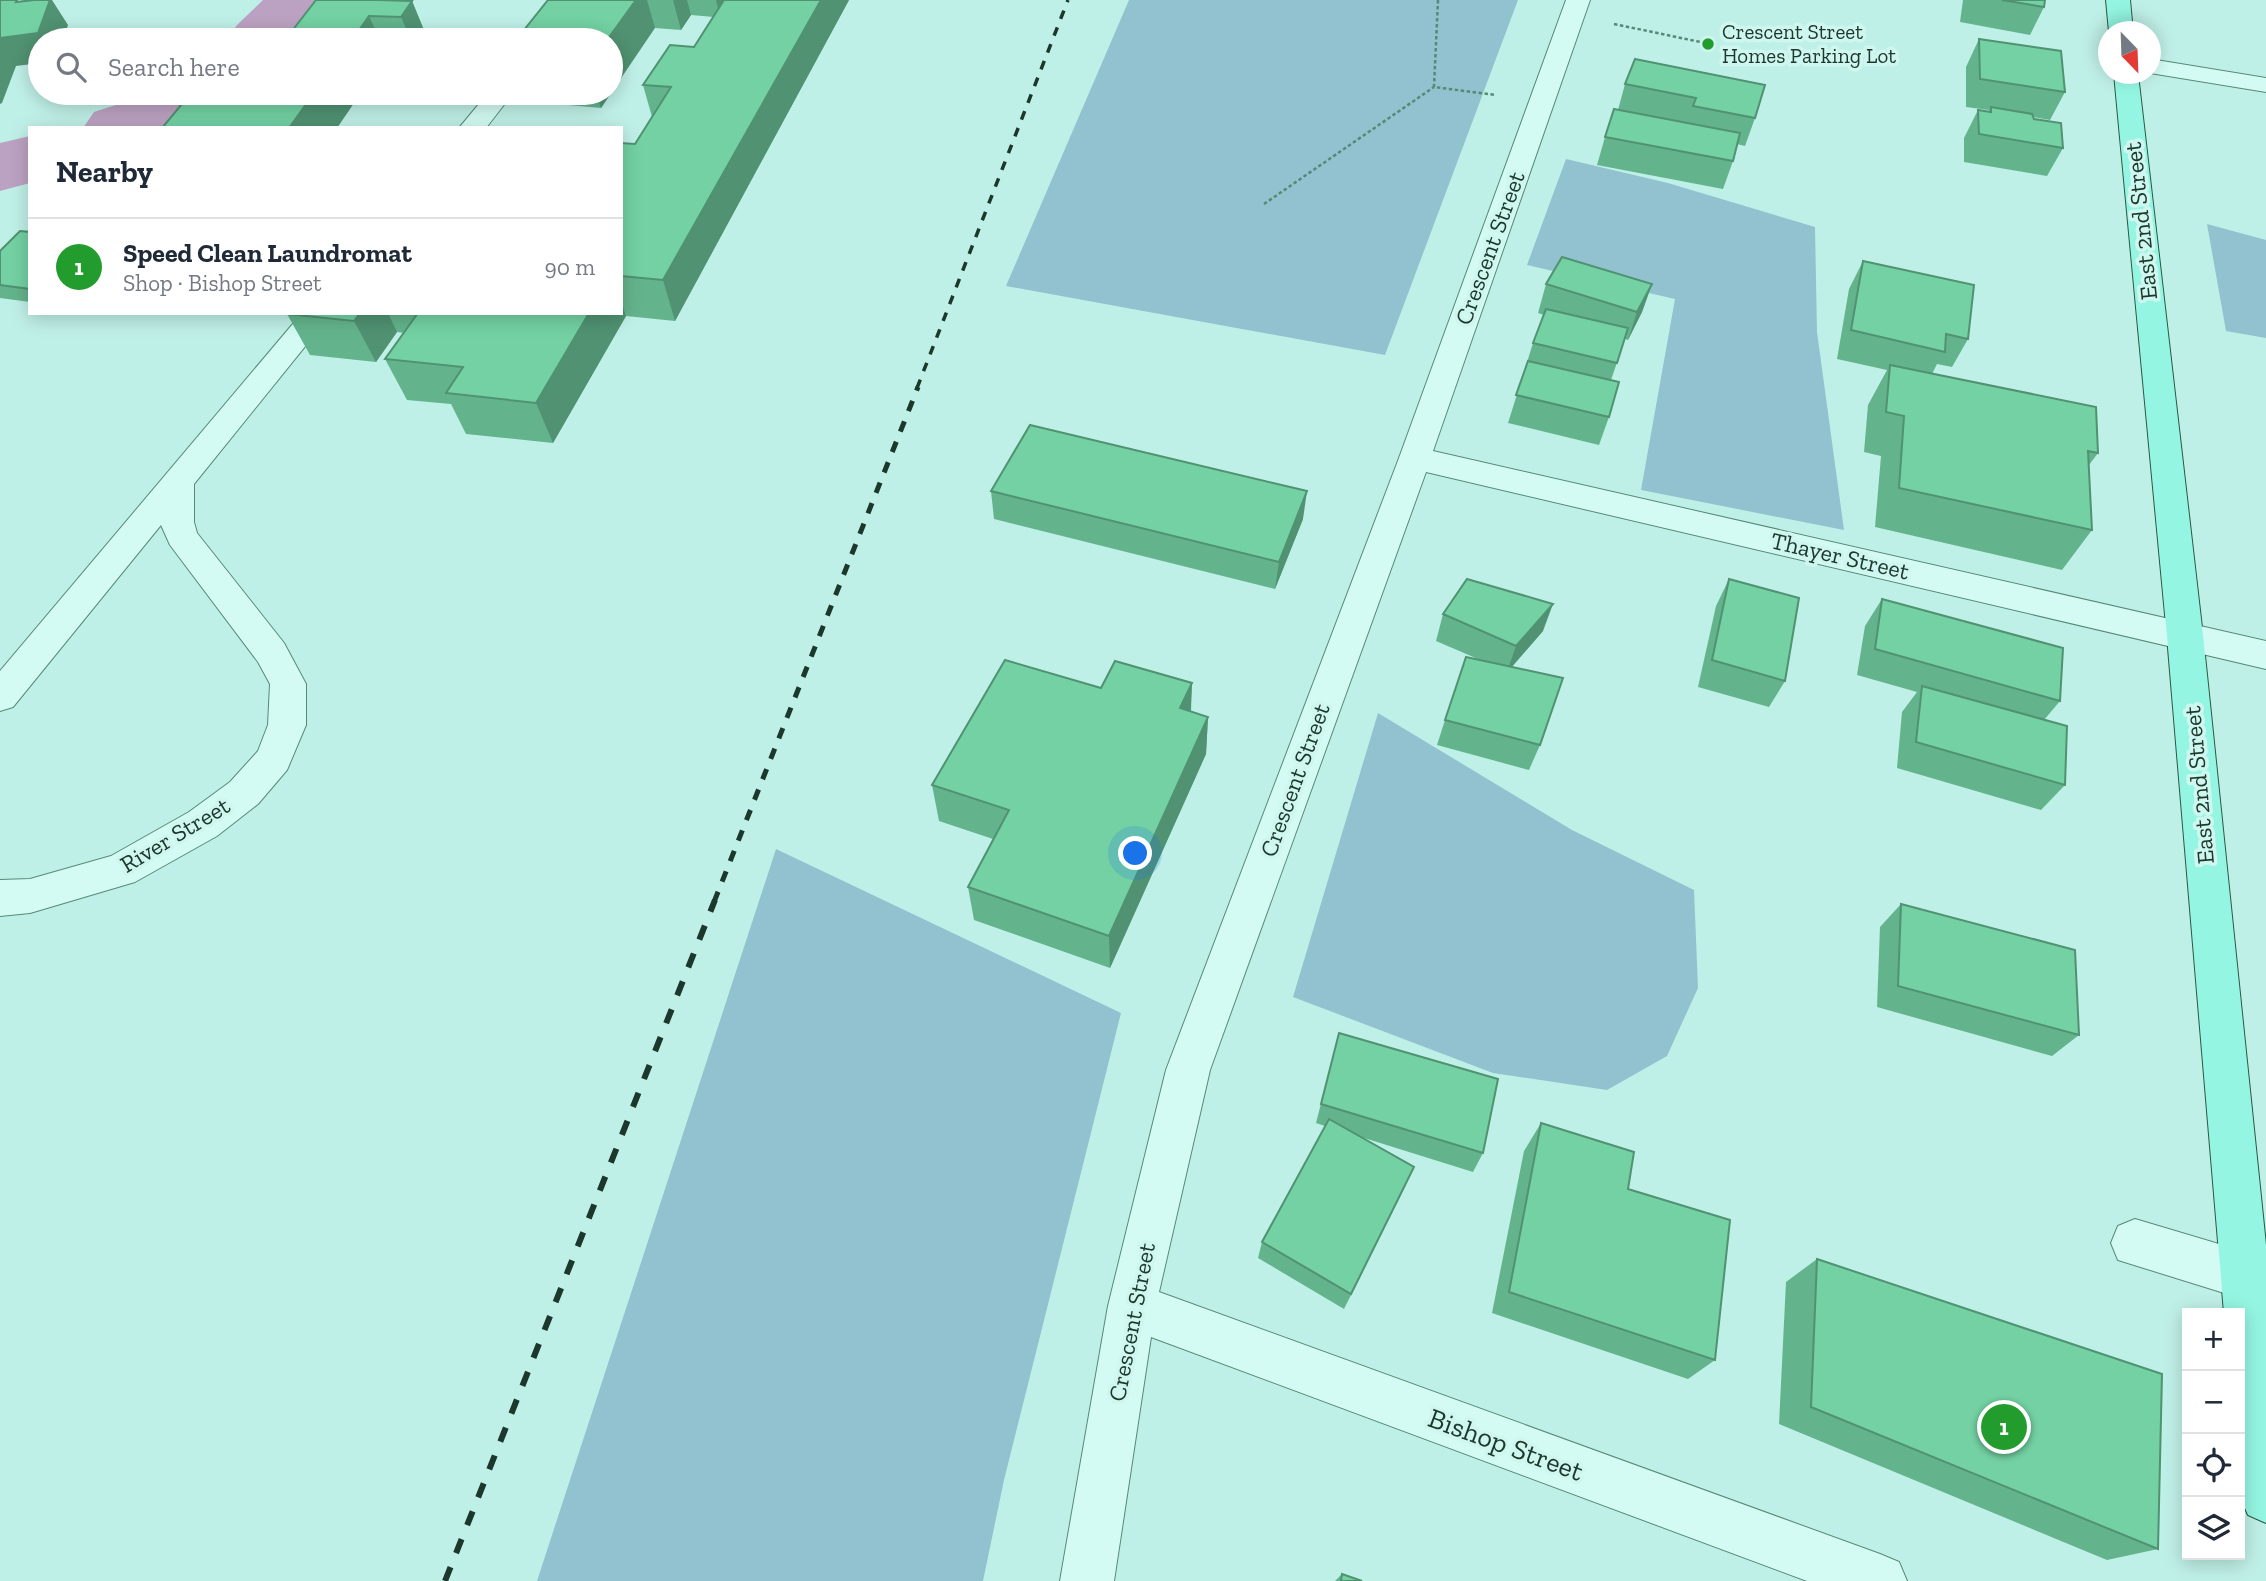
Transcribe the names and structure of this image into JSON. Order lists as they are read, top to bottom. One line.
{"streets":{"main road":["East 2nd Street"],"street":["Crescent Street","Thayer Street","River Street","Bishop Street"]},"crossings":[["East 2nd Street","Thayer Street"],["Crescent Street","Thayer Street"],["Crescent Street","Bishop Street"]],"places":["Crescent Street Homes Parking Lot"],"north":"bottom right","page":{"search":"Search here","heading":"Nearby","list":[{"mark":"1","name":"Speed Clean Laundromat","note":"Shop · Bishop Street","value":"90 m"}],"map_buttons":["+","−"],"pins":"1"}}
